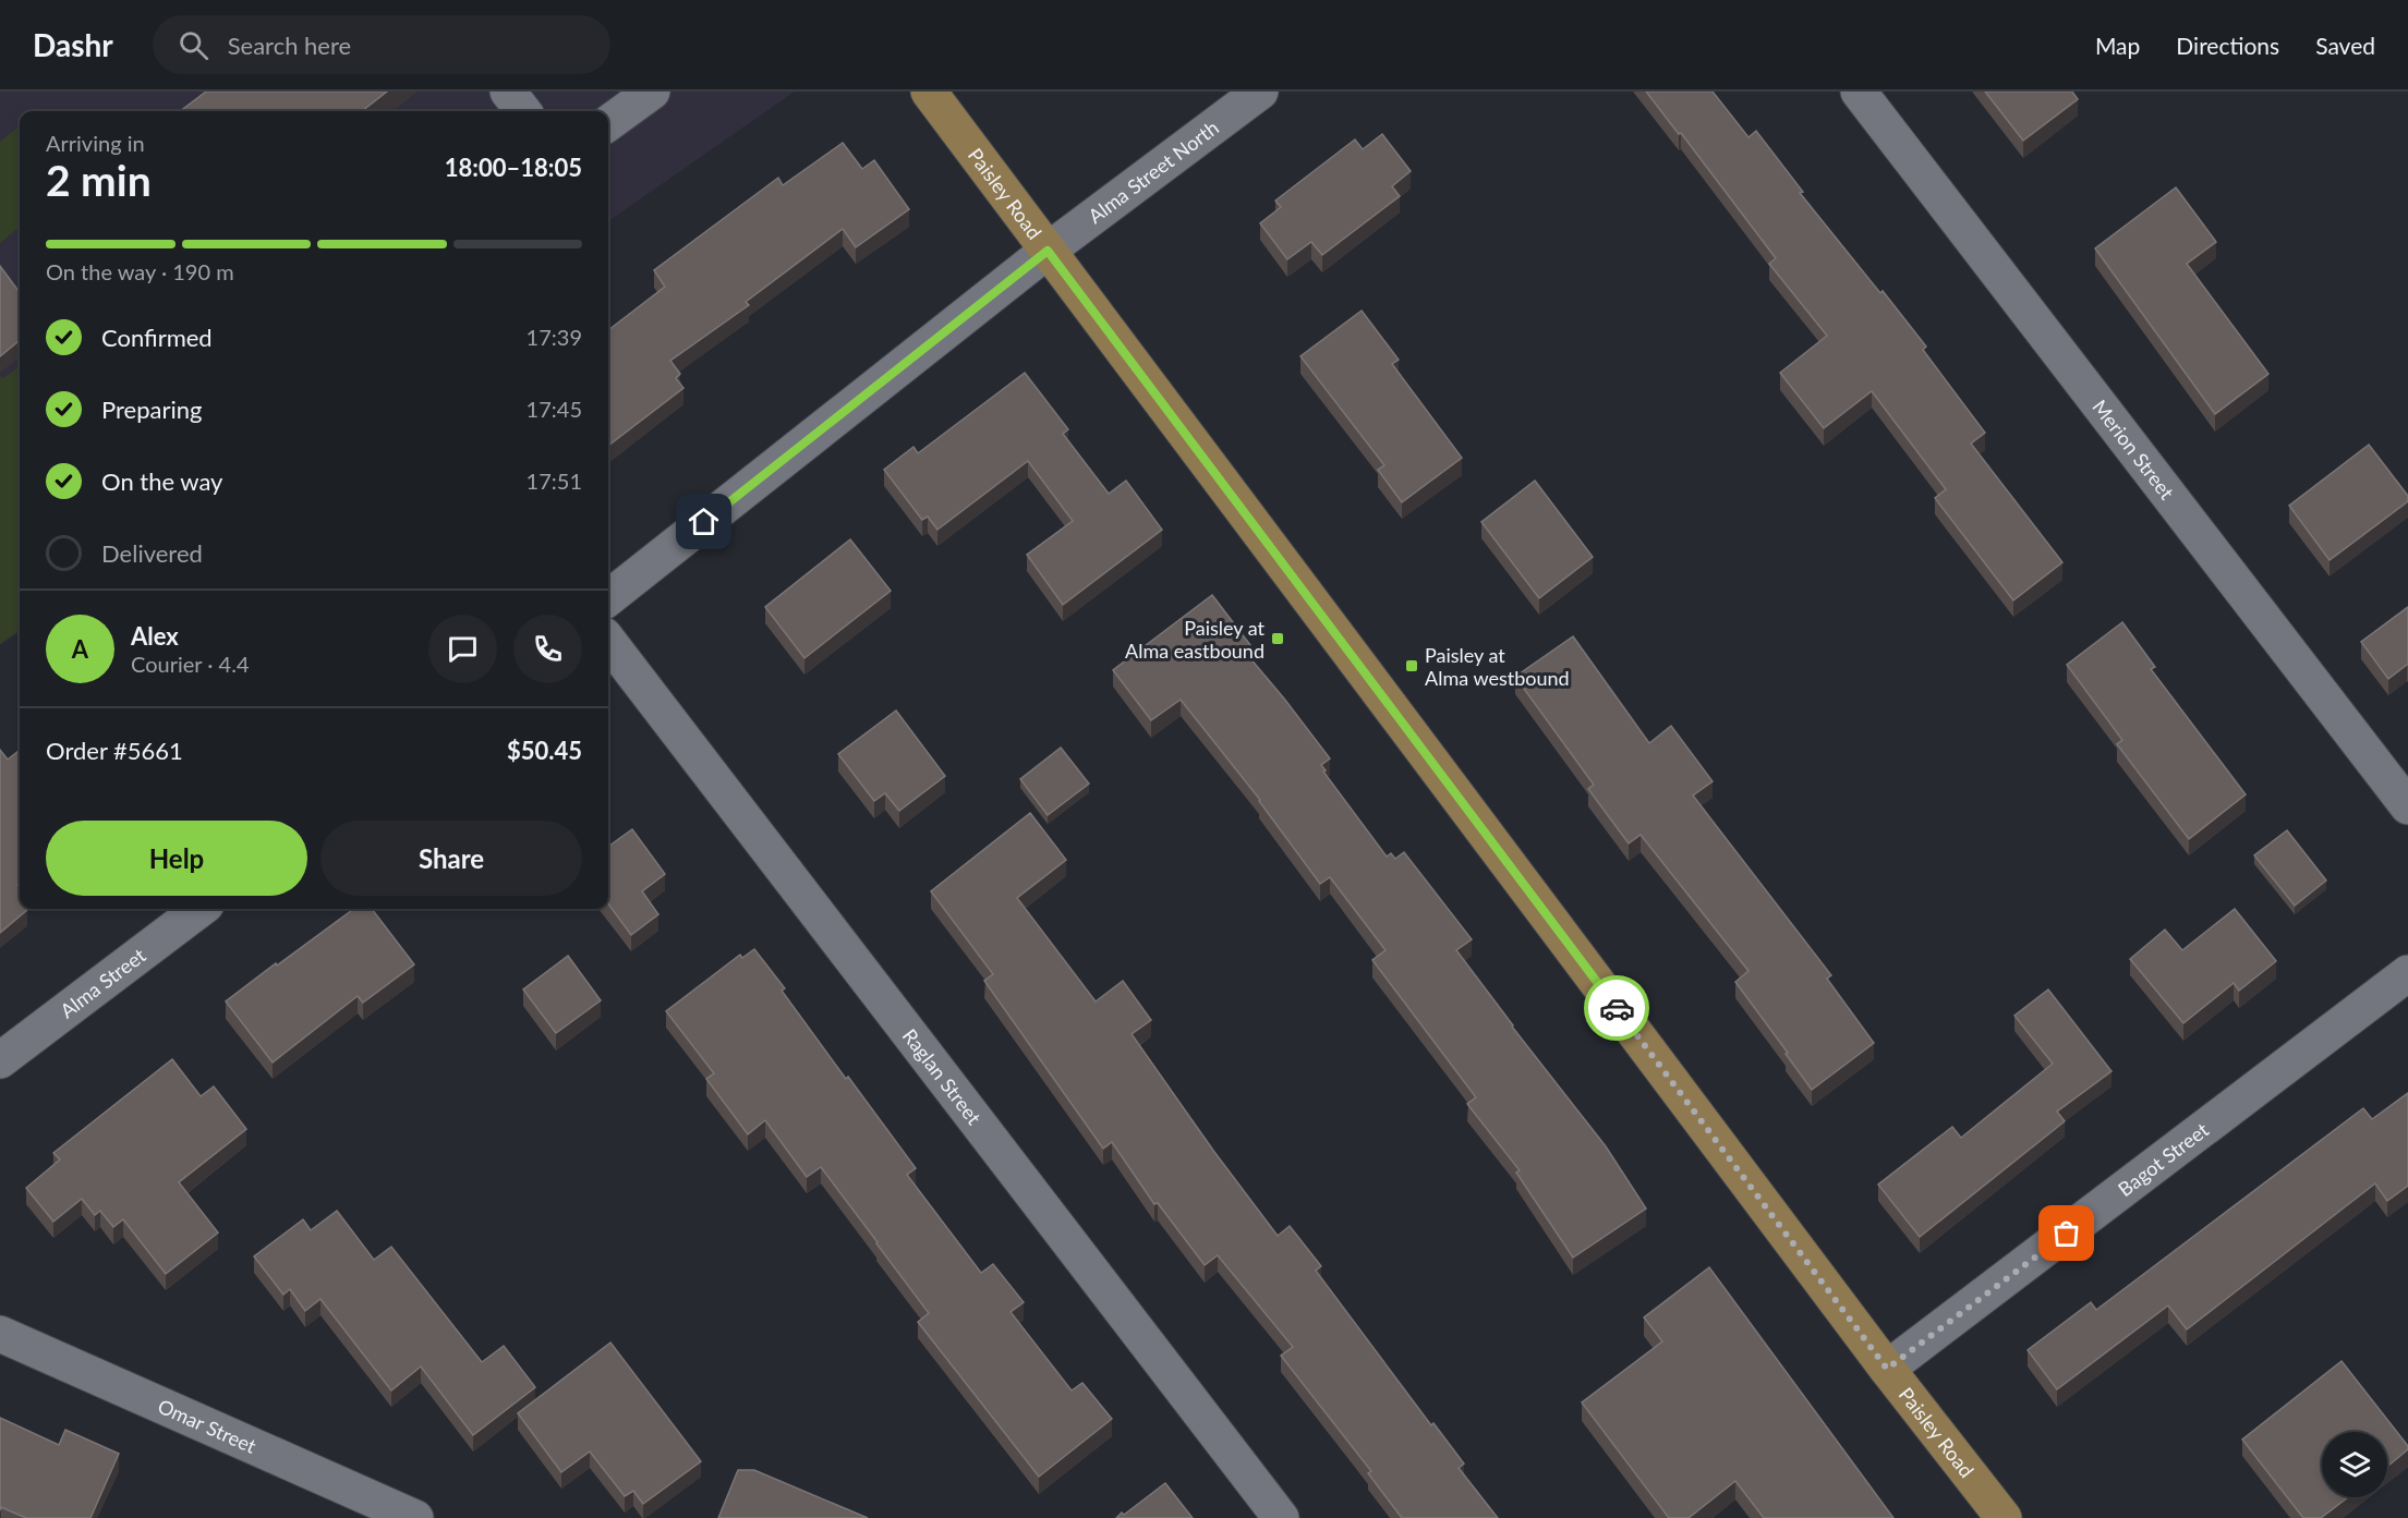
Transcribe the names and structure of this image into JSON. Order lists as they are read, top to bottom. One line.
{"streets":{"main road":["Paisley Road"],"street":["Alma Street North","Merion Street","Alma Street","Raglan Street","Bagot Street","Omar Street"]},"crossings":[["Alma Street North","Paisley Road"],["Paisley Road","Bagot Street"]],"places":{"transit":["Paisley at Alma eastbound","Paisley at Alma westbound"]},"page":{"header":"Dashr","search":"Search here","nav":["Map","Directions","Saved"],"heading":["2 min","Arriving in","18:00–18:05"],"panel":["Alex","Courier · 4.4","Order #5661","$50.45"],"bar":"On the way · 190 m","list":[["Confirmed","17:39"],["Preparing","17:45"],["On the way","17:51"],"Delivered"],"round":"A","buttons":["Help","Share"]}}
